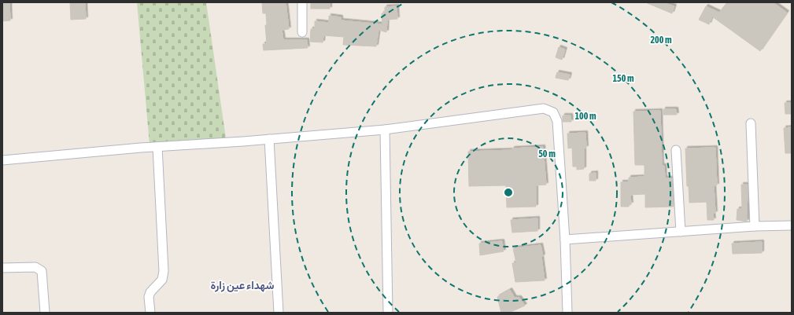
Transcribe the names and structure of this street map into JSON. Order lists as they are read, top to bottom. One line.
{"districts":["شهداء عين زارة"],"rings":["200 m","150 m","100 m","50 m"]}
